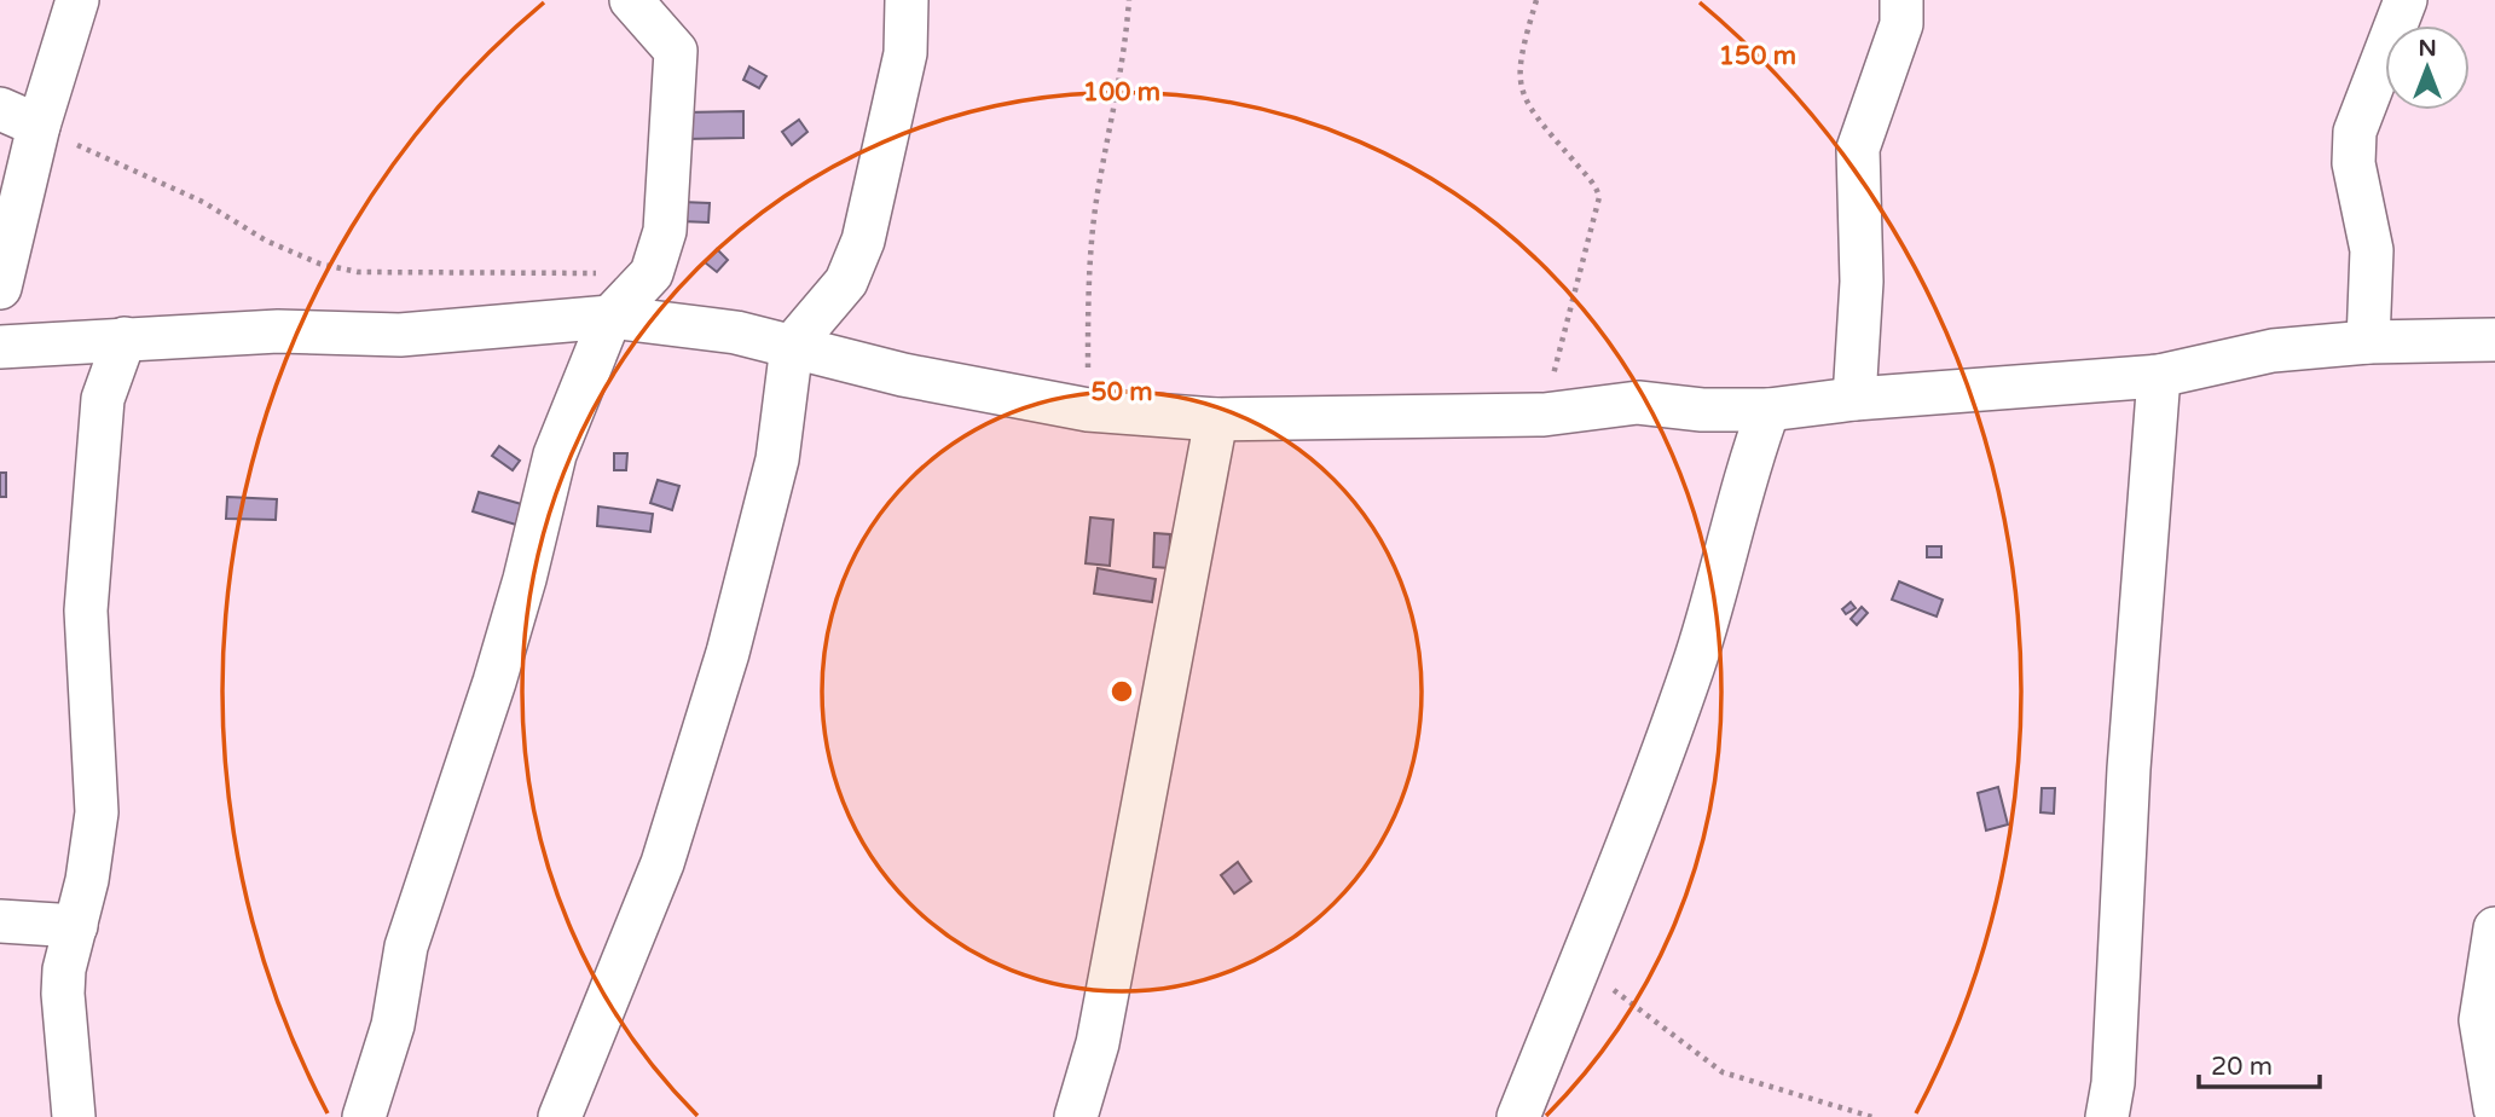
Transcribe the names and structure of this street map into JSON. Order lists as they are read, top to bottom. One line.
{"scale_bar":"20 m","north":"top","rings":["150 m","100 m","50 m"]}
